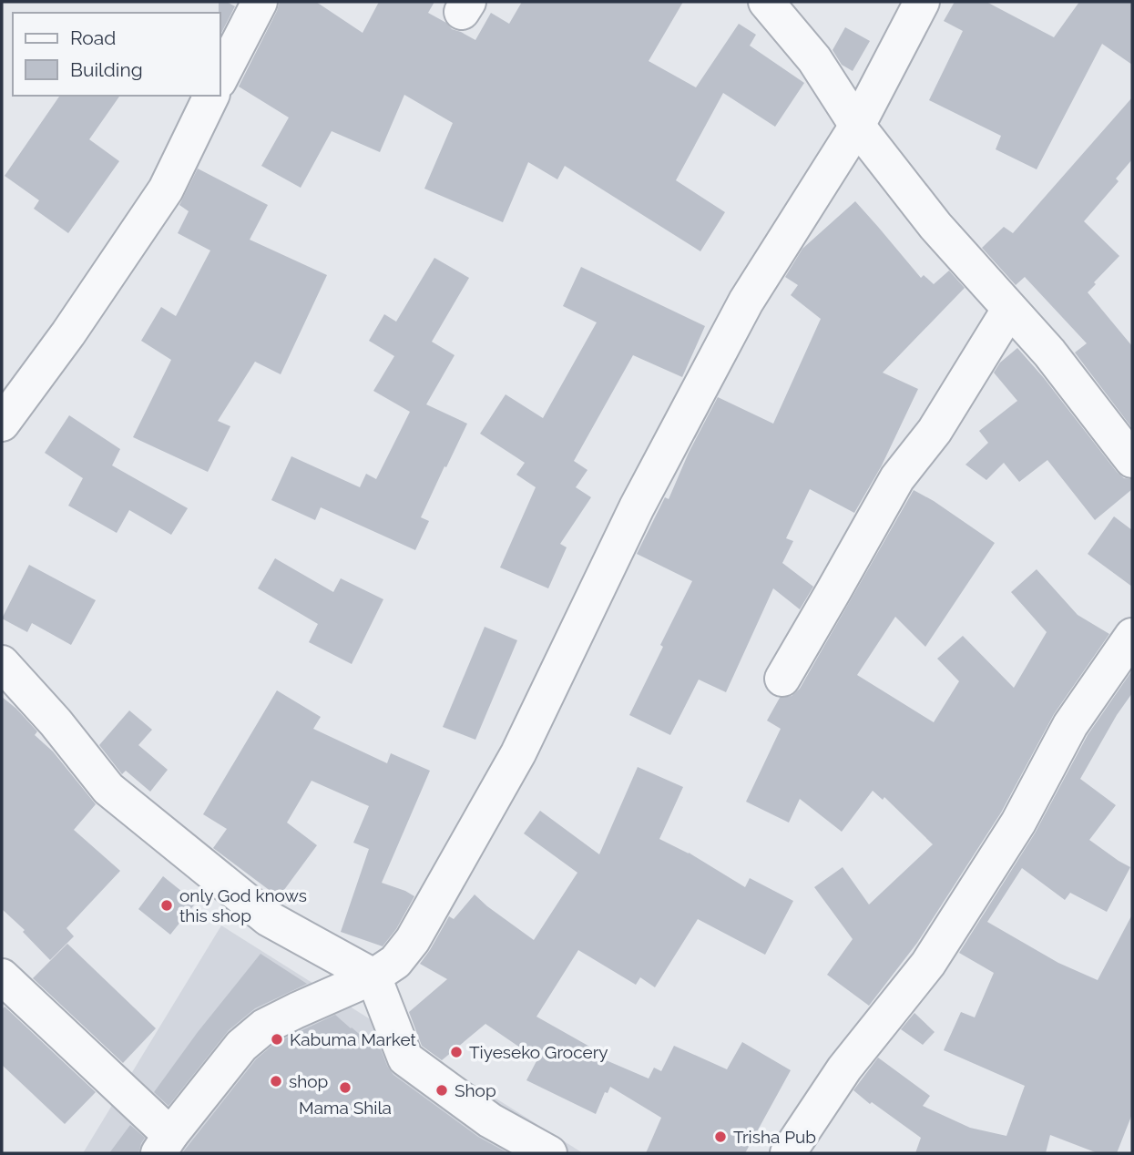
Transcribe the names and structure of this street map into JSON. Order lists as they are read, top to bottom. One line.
{"places":["only God knows this shop","Kabuma Market","Tiyeseko Grocery","shop","Mama Shila","Shop","Trisha Pub"],"legend":["Road","Building"]}
